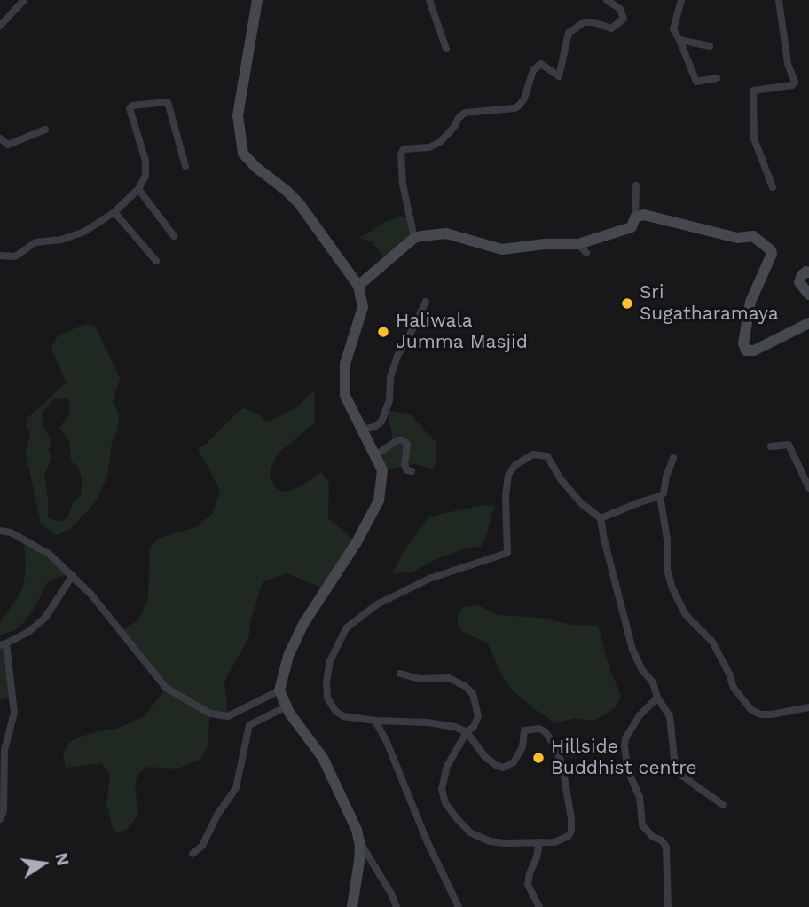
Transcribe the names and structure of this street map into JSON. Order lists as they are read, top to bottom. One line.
{"places":["Sri Sugatharamaya","Haliwala Jumma Masjid","Hillside Buddhist centre"],"north":"right"}
